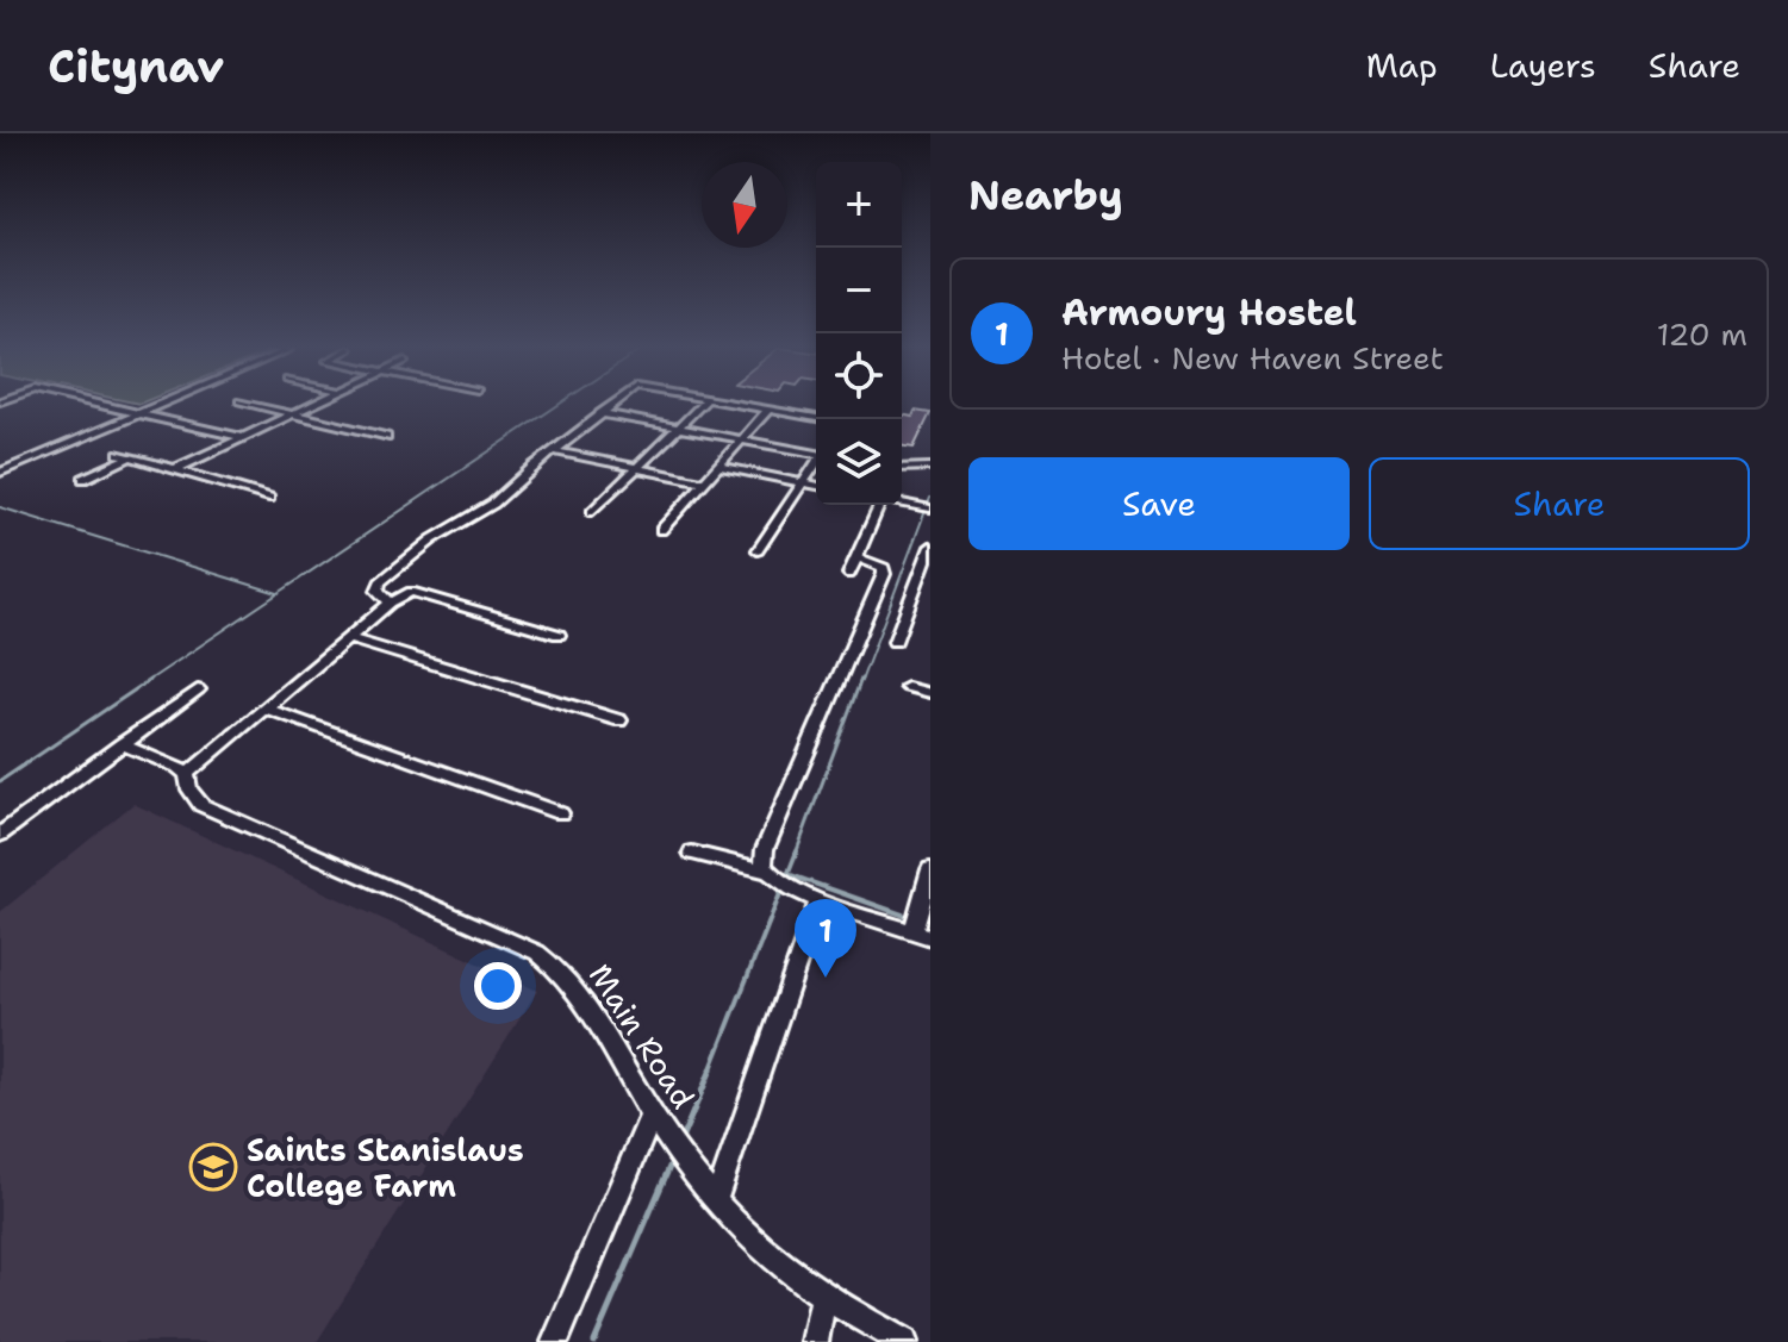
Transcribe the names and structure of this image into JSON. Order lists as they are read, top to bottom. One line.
{"streets":{"street":["Main Road"]},"places":{"school or university":["Saints Stanislaus College Farm"]},"north":"bottom","page":{"header":"Citynav","nav":["Map","Layers","Share"],"heading":"Nearby","map_buttons":["+","−"],"list":[{"mark":"1","name":"Armoury Hostel","note":"Hotel · New Haven Street","value":"120 m"}],"buttons":["Save","Share"],"pins":"1"}}
